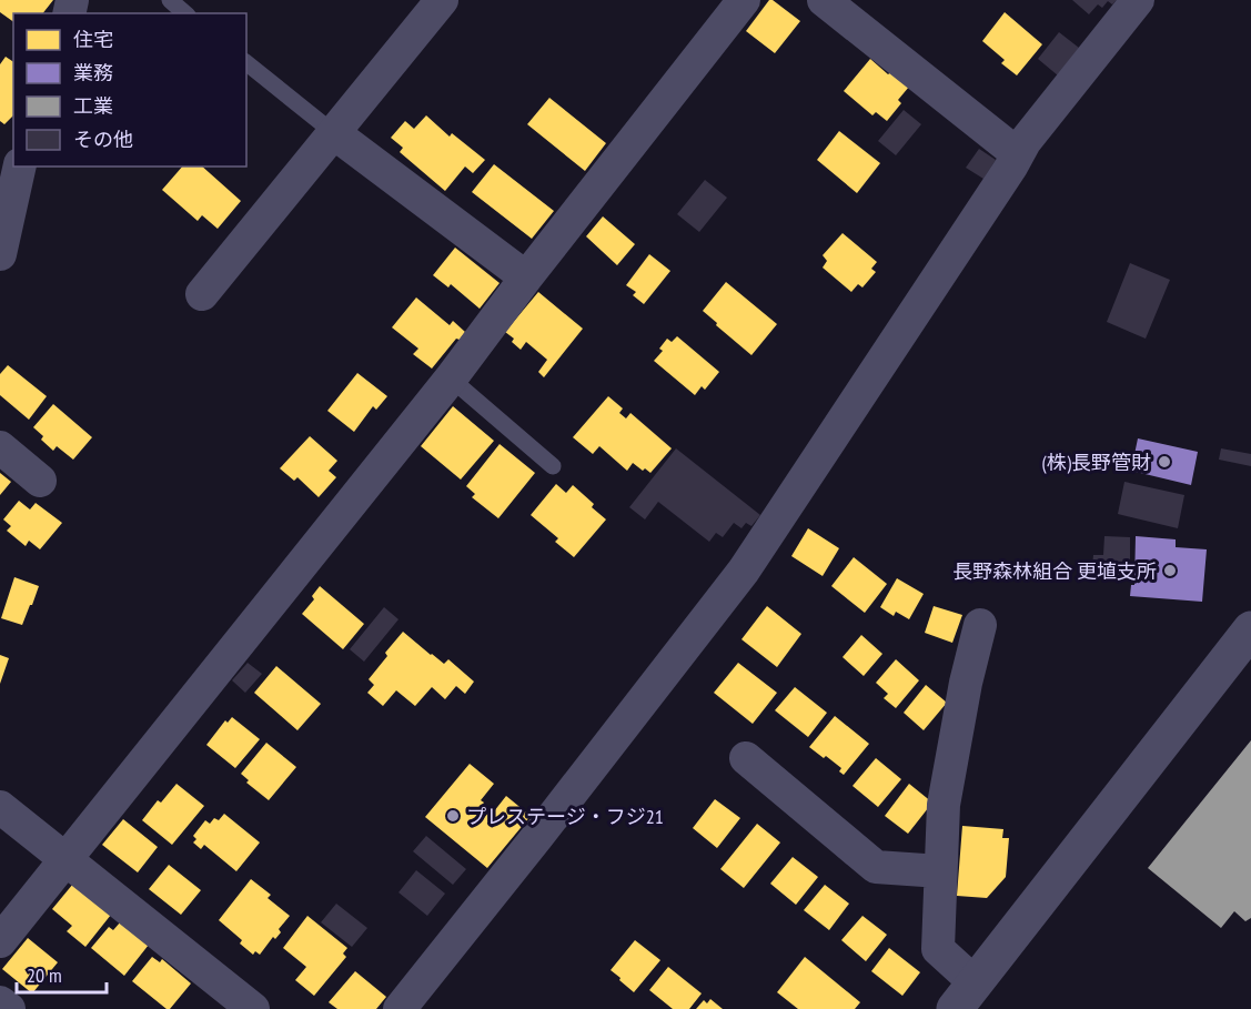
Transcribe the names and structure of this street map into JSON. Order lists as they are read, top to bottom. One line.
{"places":["(株)長野管財","長野森林組合 更埴支所","プレステージ・フジ21"],"legend":["住宅","業務","工業","その他"],"scale_bar":"20 m"}
